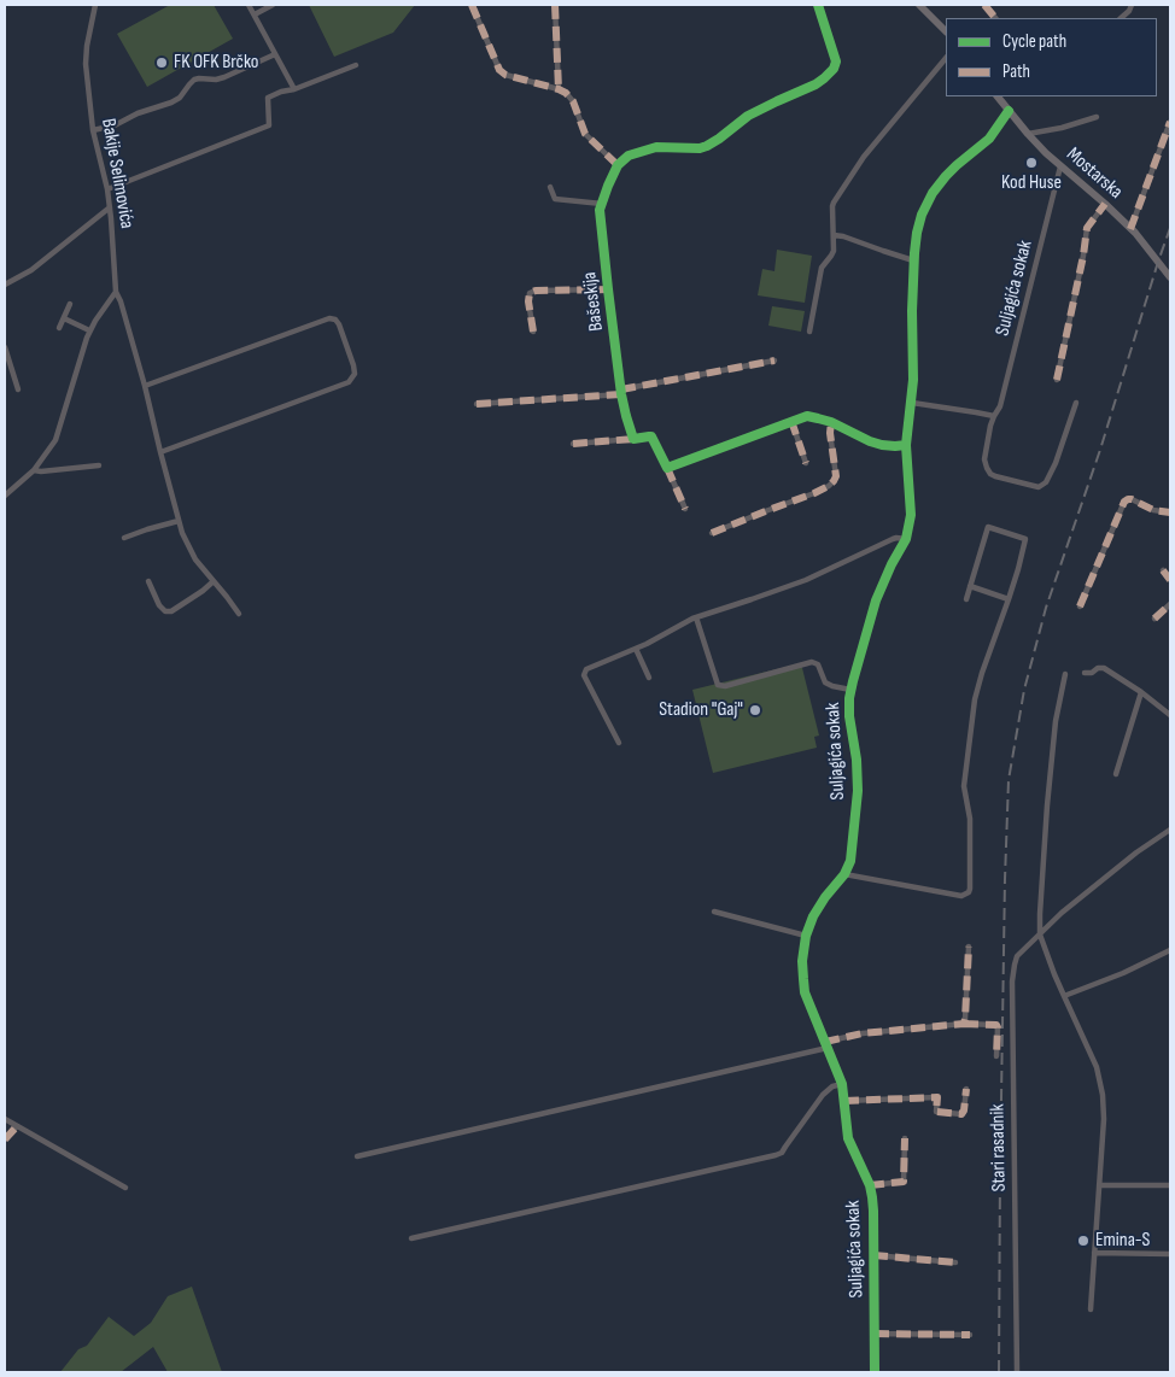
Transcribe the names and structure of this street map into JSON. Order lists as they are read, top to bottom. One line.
{"streets":{"main road":["Mostarska"],"street":["Bakije Selimovića","Suljagića sokak","Bašeskija","Stari rasadnik"]},"crossings":[["Mostarska","Suljagića sokak"]],"places":["FK OFK Brčko","Kod Huse","Stadion \"Gaj\"","Emina-S"],"legend":["Cycle path","Path"]}
